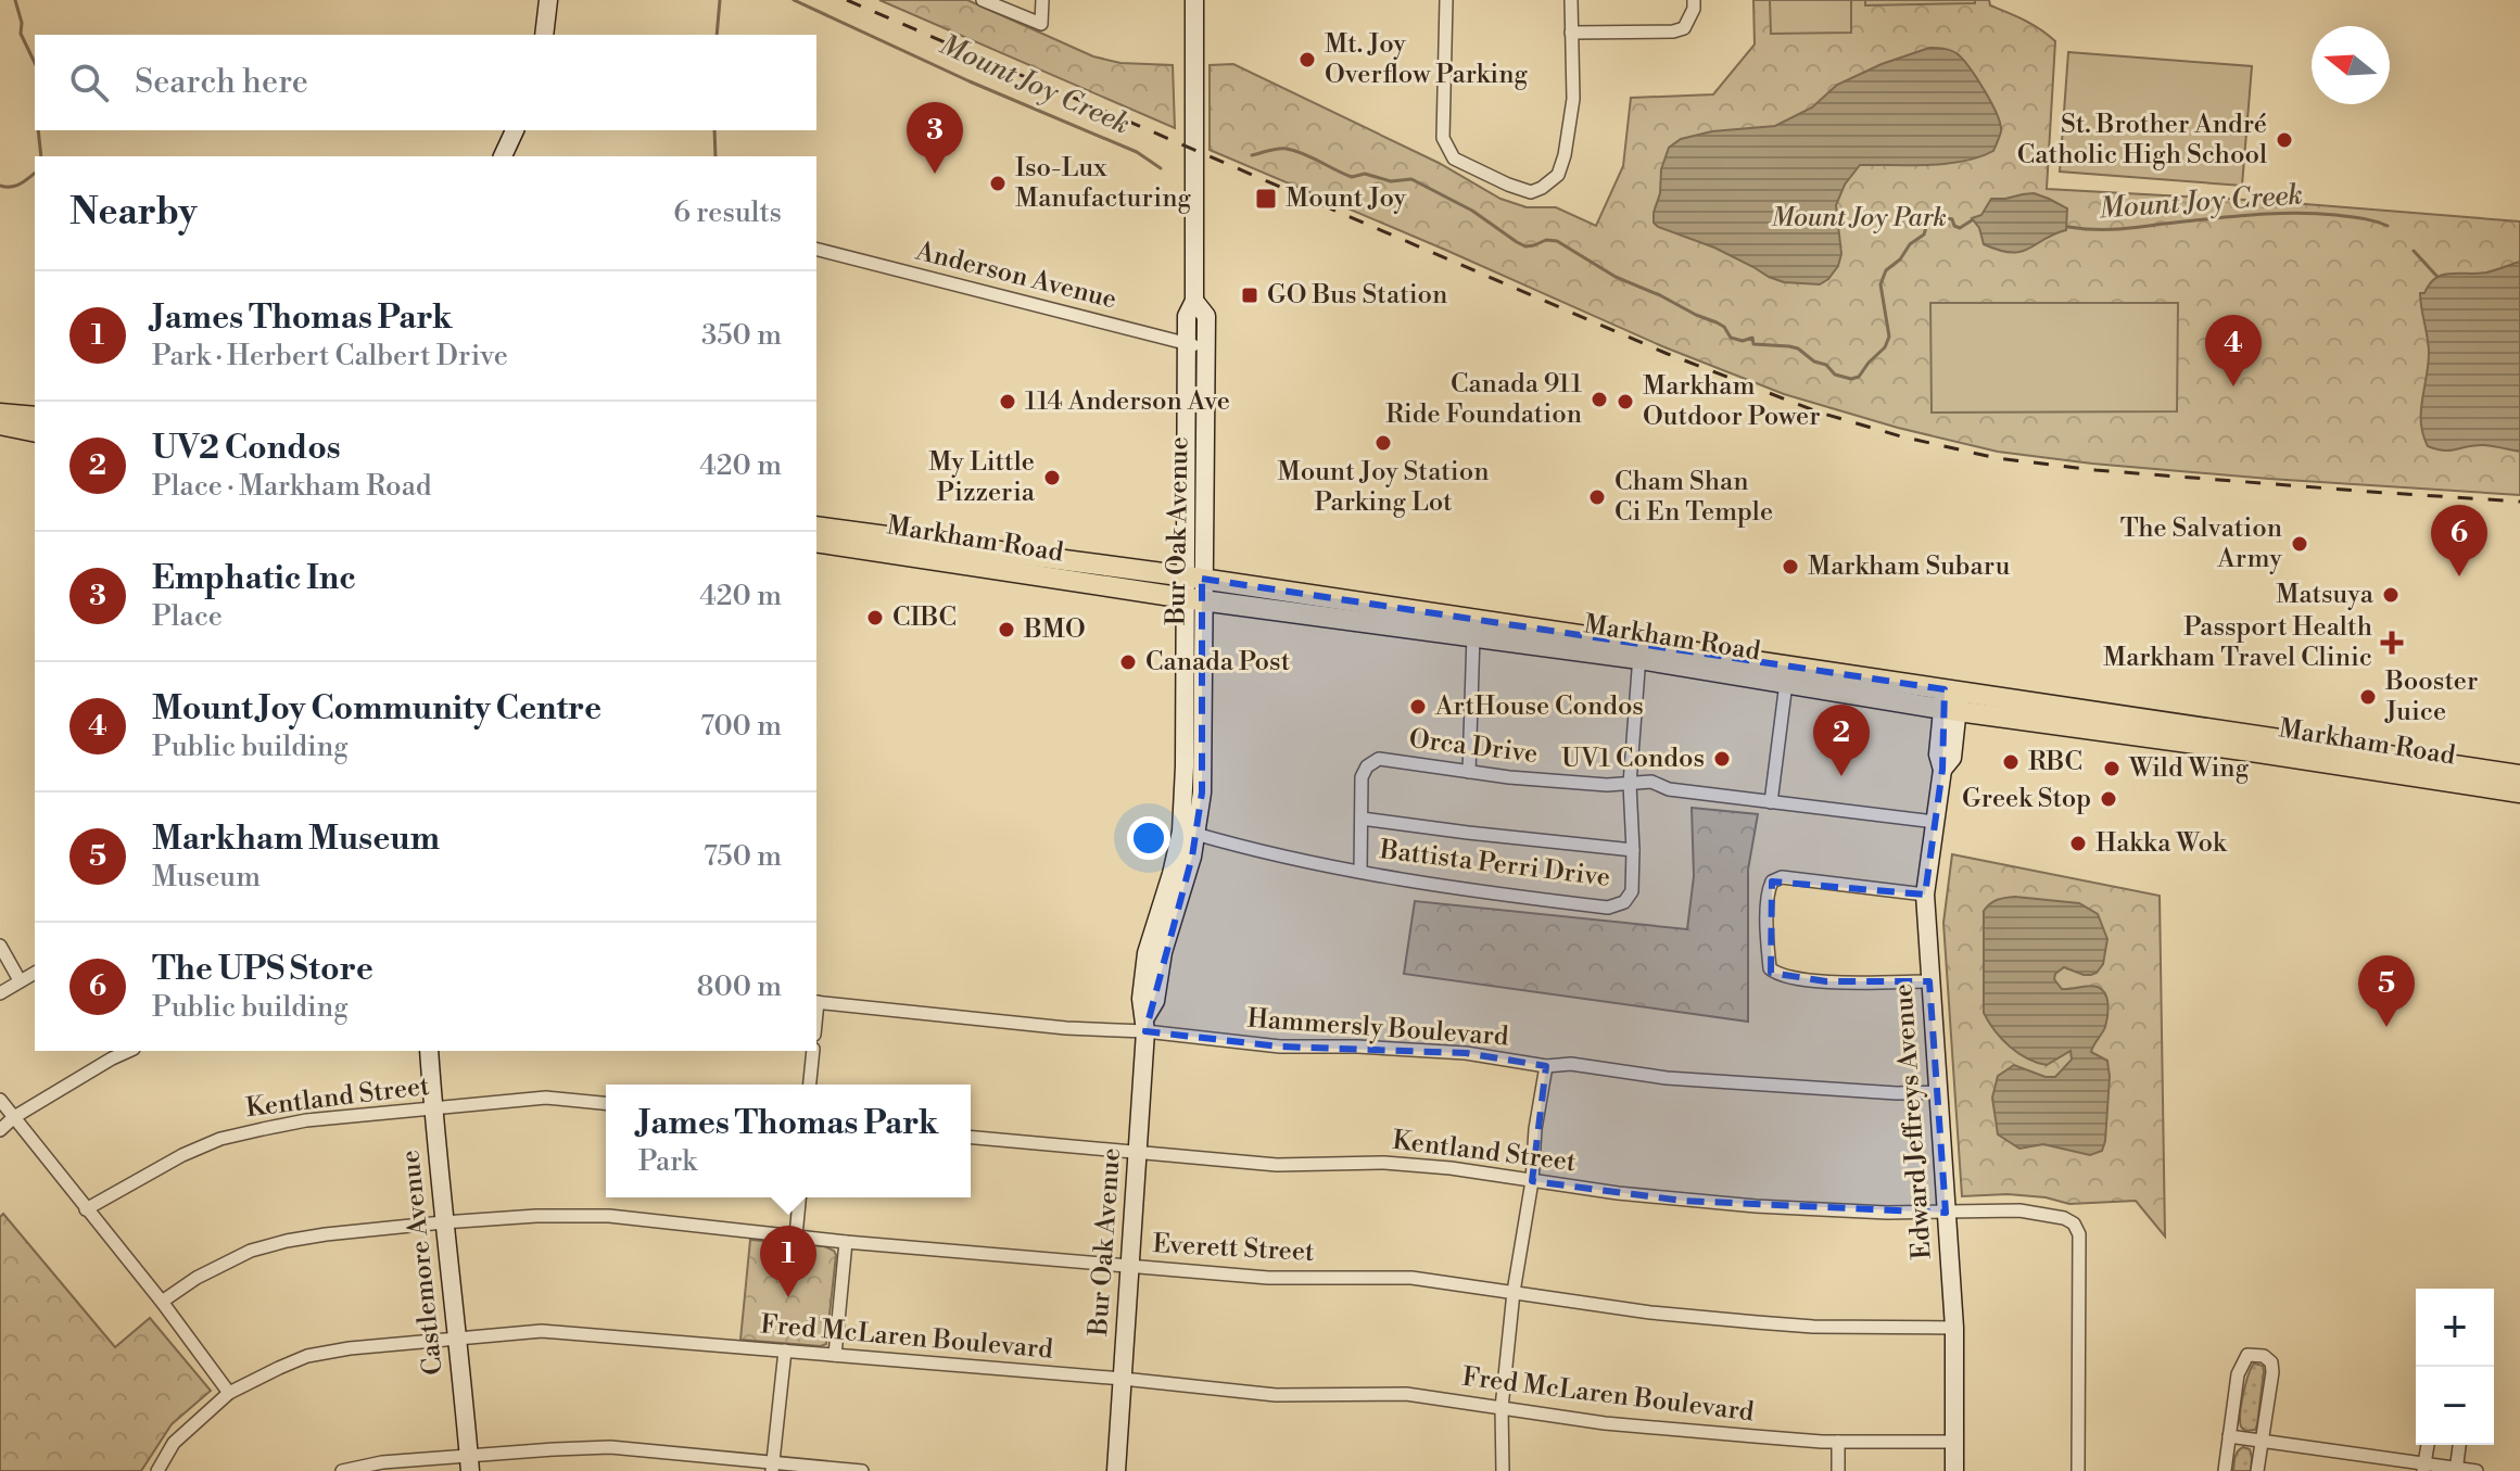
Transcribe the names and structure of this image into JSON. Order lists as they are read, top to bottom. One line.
{"streets":{"main road":["Markham Road"],"street":["Anderson Avenue","Bur Oak Avenue","Orca Drive","Battista Perri Drive","Hammersly Boulevard","Kentland Street","Edward Jeffreys Avenue","Everett Street","Castlemore Avenue","Fred McLaren Boulevard"]},"crossings":[["Anderson Avenue","Bur Oak Avenue"],["Bur Oak Avenue","Markham Road"],["Bur Oak Avenue","Battista Perri Drive"],["Bur Oak Avenue","Hammersly Boulevard"],["Bur Oak Avenue","Kentland Street"],["Bur Oak Avenue","Everett Street"],["Bur Oak Avenue","Fred McLaren Boulevard"],["Markham Road","Battista Perri Drive"],["Markham Road","Edward Jeffreys Avenue"],["Orca Drive","Battista Perri Drive"],["Orca Drive","Edward Jeffreys Avenue"],["Hammersly Boulevard","Edward Jeffreys Avenue"],["Kentland Street","Edward Jeffreys Avenue"],["Kentland Street","Castlemore Avenue"],["Edward Jeffreys Avenue","Everett Street"],["Edward Jeffreys Avenue","Fred McLaren Boulevard"],["Everett Street","Castlemore Avenue"],["Castlemore Avenue","Fred McLaren Boulevard"]],"water":["Mount Joy Creek"],"parks":["Mount Joy Park"],"places":{"other":["Mt. Joy Overflow Parking","St. Brother André Catholic High School","Iso-Lux Manufacturing","Canada 911 Ride Foundation","114 Anderson Ave","Markham Outdoor Power","Mount Joy Station Parking Lot","My Little Pizzeria","Cham Shan Ci En Temple","The Salvation Army","Markham Subaru","Matsuya","CIBC","BMO","Canada Post","Booster Juice","ArtHouse Condos","UV1 Condos","RBC","Wild Wing","Greek Stop","Hakka Wok"],"transit":["Mount Joy","GO Bus Station"],"health":["Passport Health Markham Travel Clinic"]},"north":"left","page":{"search":"Search here","pins":["3","4","6","2","5","1"],"heading":["Nearby","6 results"],"list":[{"mark":"1","name":"James Thomas Park","note":"Park · Herbert Calbert Drive","value":"350 m"},{"mark":"2","name":"UV2 Condos","note":"Place · Markham Road","value":"420 m"},{"mark":"3","name":"Emphatic Inc","note":"Place","value":"420 m"},{"mark":"4","name":"Mount Joy Community Centre","note":"Public building","value":"700 m"},{"mark":"5","name":"Markham Museum","note":"Museum","value":"750 m"},{"mark":"6","name":"The UPS Store","note":"Public building","value":"800 m"}],"popup":["James Thomas Park","Park"],"map_buttons":["+","−"]}}
